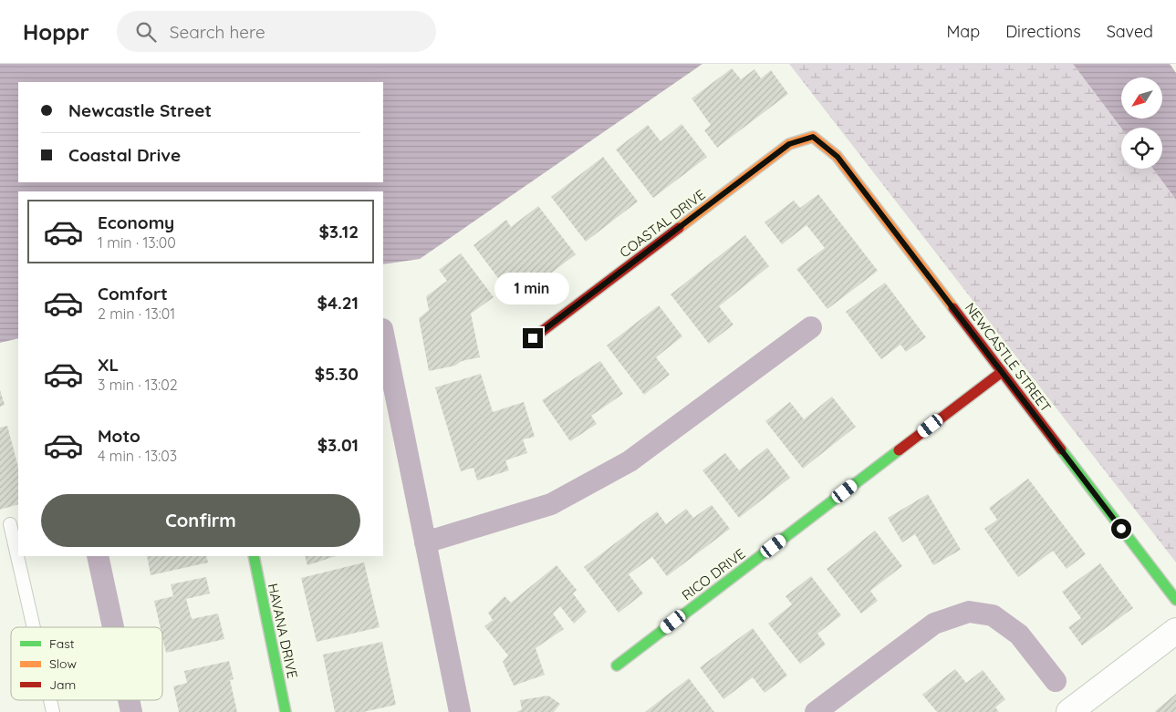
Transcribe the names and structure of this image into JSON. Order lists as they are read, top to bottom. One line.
{"streets":{"street":["COASTAL DRIVE","NEWCASTLE STREET","RICO DRIVE","HAVANA DRIVE"]},"crossings":[["COASTAL DRIVE","NEWCASTLE STREET"],["NEWCASTLE STREET","RICO DRIVE"]],"legend":["Fast","Slow","Jam"],"north":"bottom left","page":{"header":"Hoppr","search":"Search here","nav":["Map","Directions","Saved"],"banner":["Newcastle Street","Coastal Drive"],"list":[{"name":"Economy","note":"1 min · 13:00","value":"$3.12"},{"name":"Comfort","note":"2 min · 13:01","value":"$4.21"},{"name":"XL","note":"3 min · 13:02","value":"$5.30"},{"name":"Moto","note":"4 min · 13:03","value":"$3.01"}],"bubble":"1 min","buttons":"Confirm"}}
